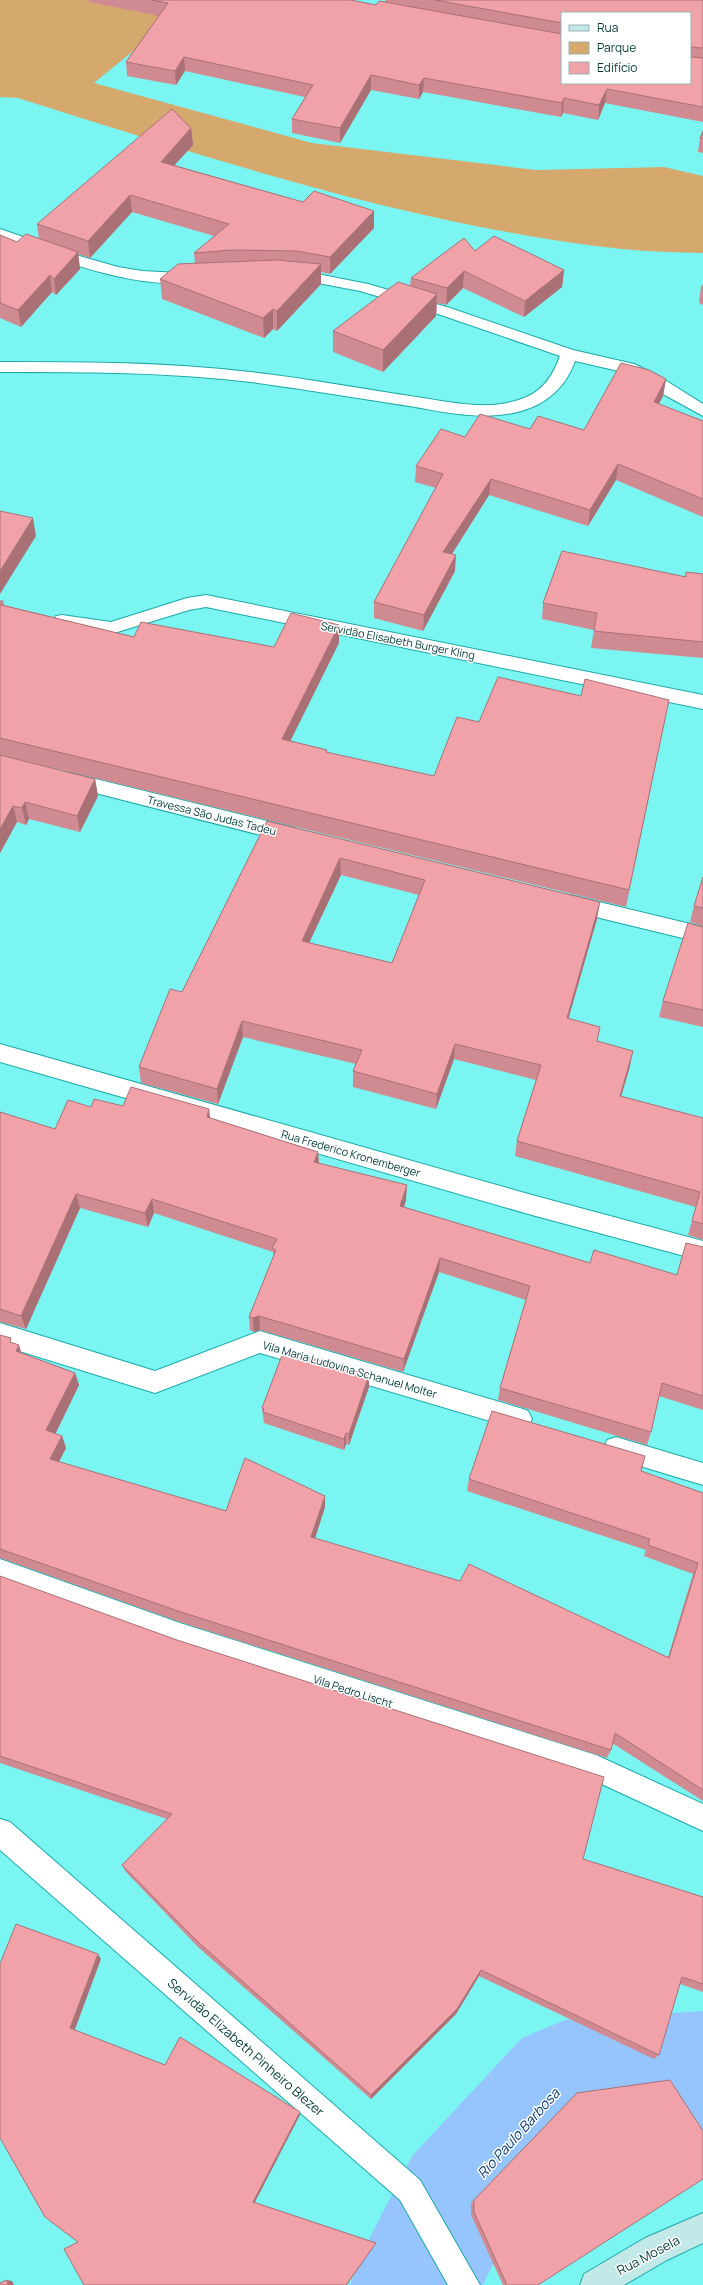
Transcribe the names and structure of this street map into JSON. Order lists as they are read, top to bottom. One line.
{"streets":{"street":["Servidão Elisabeth Burger Kling","Travessa São Judas Tadeu","Rua Frederico Kronemberger","Vila Maria Ludovina Schanuel Molter","Vila Pedro Lischt","Servidão Elizabeth Pinheiro Blezer","Rua Mosela"]},"water":["Rio Paulo Barbosa"],"legend":["Rua","Parque","Edifício"]}
